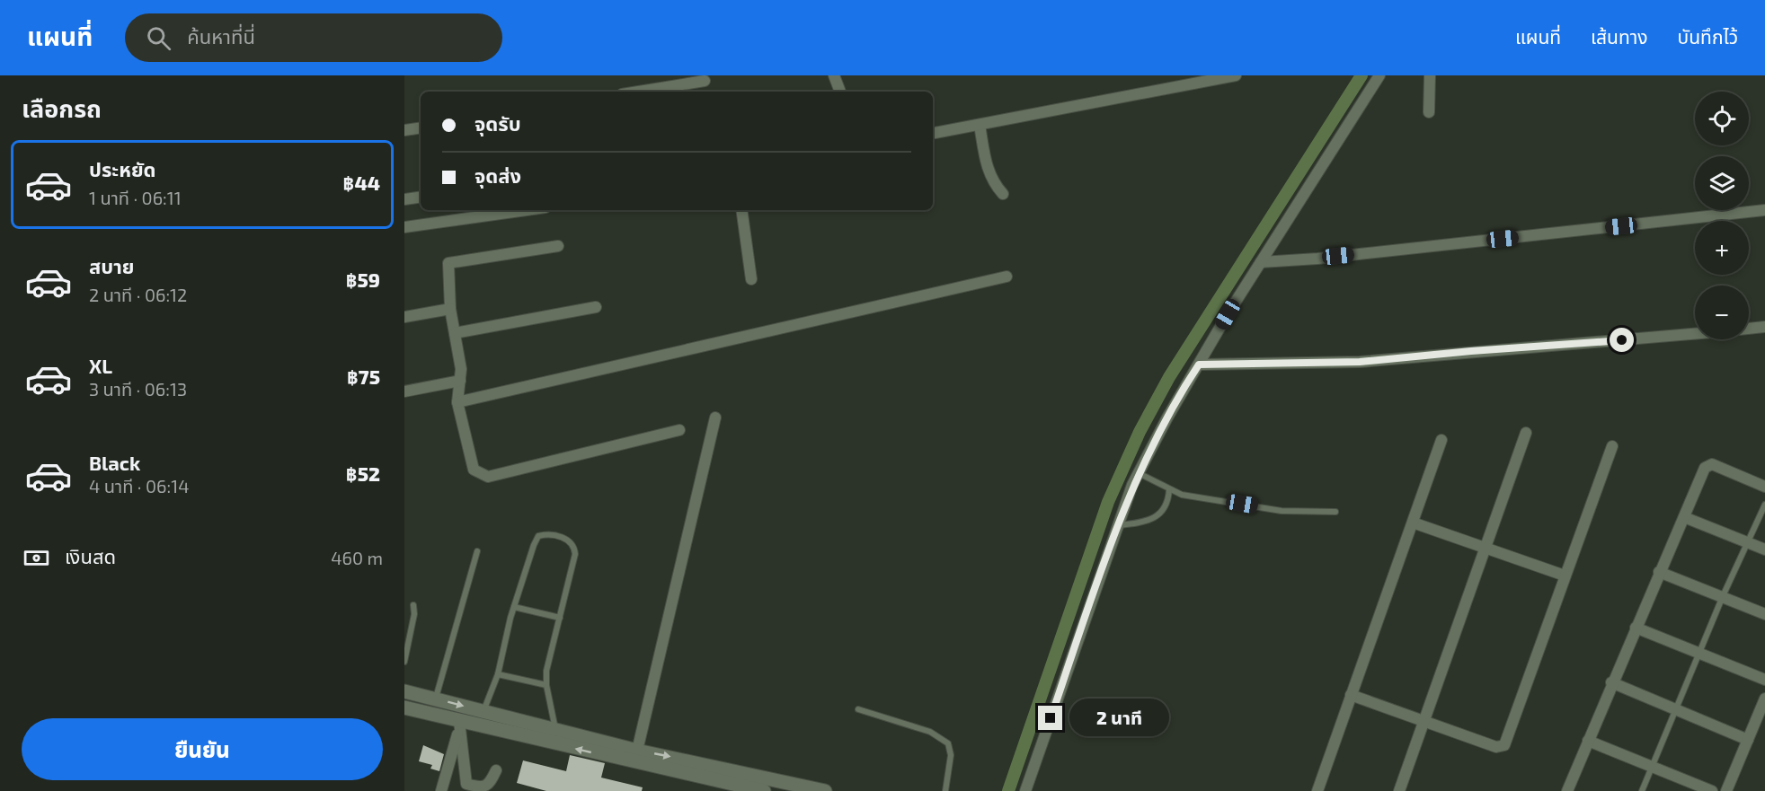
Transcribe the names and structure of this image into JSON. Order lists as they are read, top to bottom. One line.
{"page":{"header":"แผนที่","search":"ค้นหาที่นี่","nav":["แผนที่","เส้นทาง","บันทึกไว้"],"heading":"เลือกรถ","map_buttons":["+","−"],"banner":["จุดรับ","จุดส่ง"],"list":[{"name":"ประหยัด","note":"1 นาที · 06:11","value":"฿44"},{"name":"สบาย","note":"2 นาที · 06:12","value":"฿59"},{"name":"XL","note":"3 นาที · 06:13","value":"฿75"},{"name":"Black","note":"4 นาที · 06:14","value":"฿52"}],"pay":["เงินสด","460 m"],"bubble":"2 นาที","buttons":"ยืนยัน"}}
